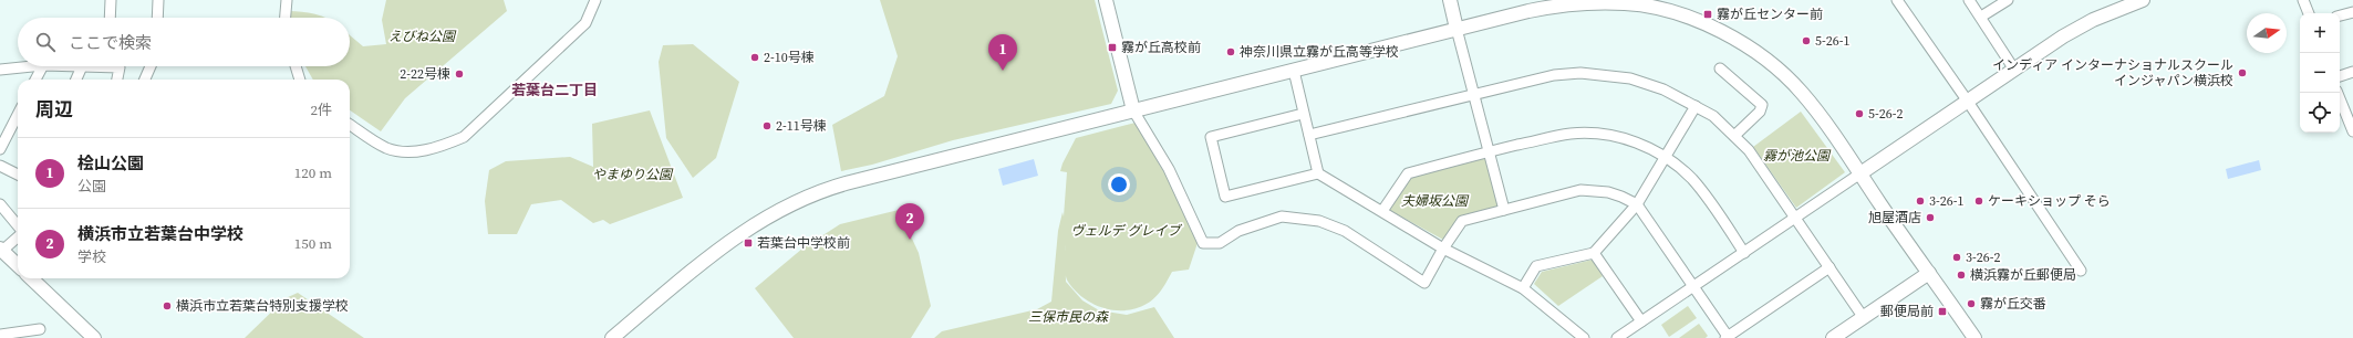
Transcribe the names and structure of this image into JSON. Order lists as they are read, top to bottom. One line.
{"districts":["若葉台二丁目"],"parks":["えびね公園","霧が池公園","やまゆり公園","夫婦坂公園","ヴェルデ グレイブ","三保市民の森"],"places":{"transit":["霧が丘センター前","霧が丘高校前","若葉台中学校前","郵便局前"],"other":["5-26-1","神奈川県立霧が丘高等学校","2-10号棟","インディア インターナショナルスクール インジャパン横浜校","2-22号棟","5-26-2","2-11号棟","3-26-1","ケーキショップ そら","旭屋酒店","3-26-2","横浜霧が丘郵便局","霧が丘交番","横浜市立若葉台特別支援学校"]},"north":"right","page":{"map_buttons":["+","−"],"search":"ここで検索","pins":["1","2"],"heading":["周辺","2件"],"list":[{"mark":"1","name":"桧山公園","note":"公園","value":"120 m"},{"mark":"2","name":"横浜市立若葉台中学校","note":"学校","value":"150 m"}]}}
